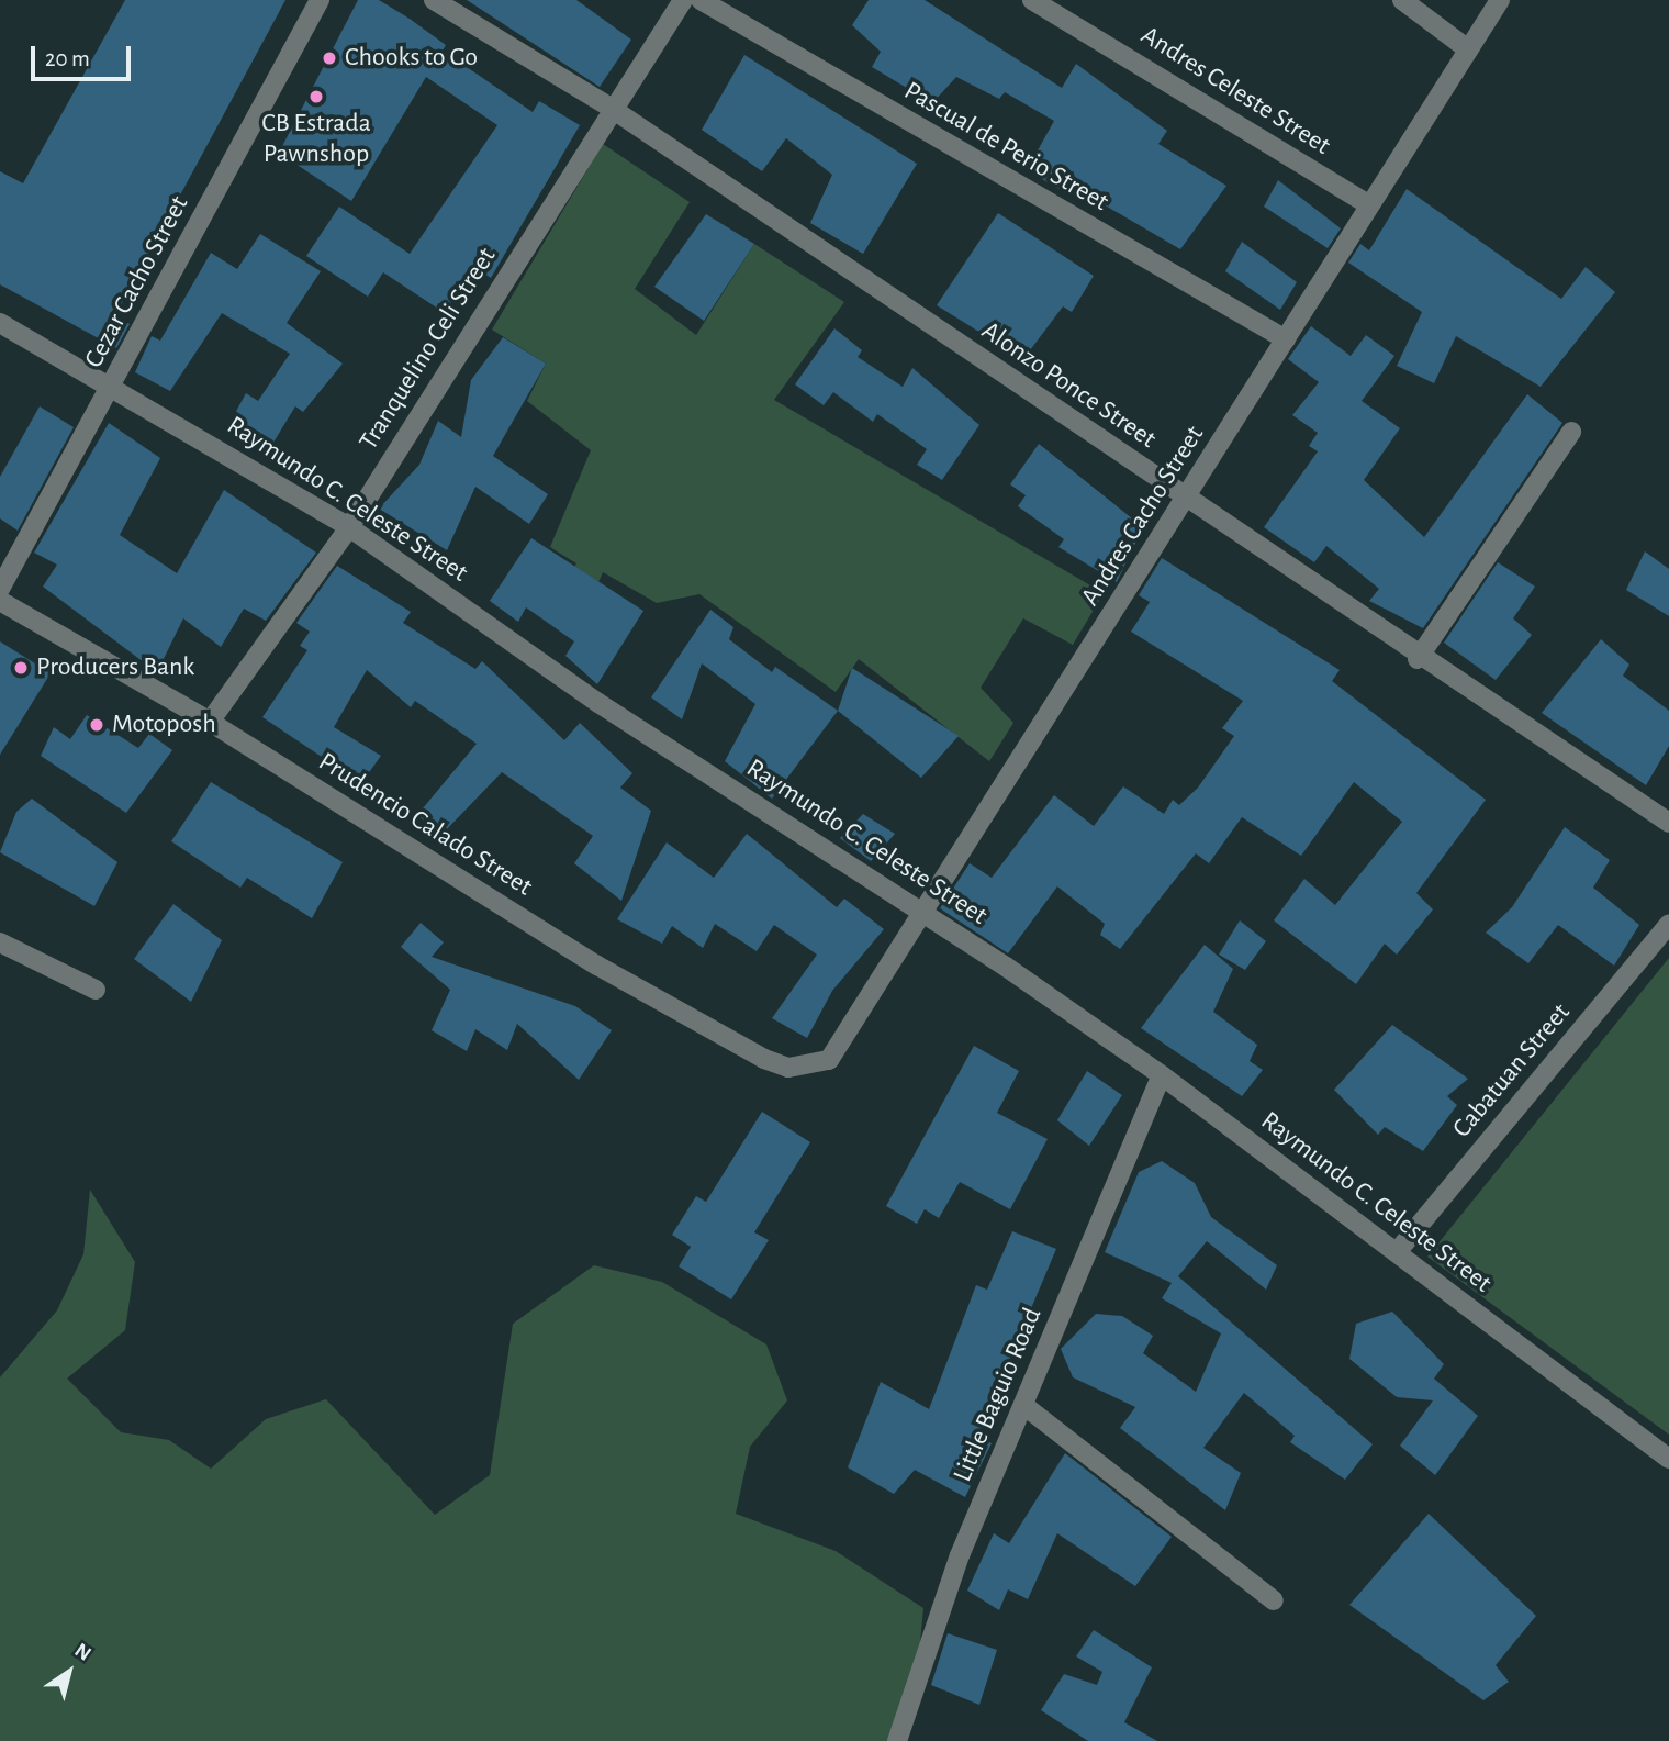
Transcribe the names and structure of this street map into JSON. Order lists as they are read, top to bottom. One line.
{"streets":{"street":["Andres Celeste Street","Pascual de Perio Street","Cezar Cacho Street","Tranquelino Celi Street","Alonzo Ponce Street","Raymundo C. Celeste Street","Andres Cacho Street","Prudencio Calado Street","Cabatuan Street","Little Baguio Road"]},"crossings":[["Andres Celeste Street","Andres Cacho Street"],["Pascual de Perio Street","Andres Cacho Street"],["Cezar Cacho Street","Raymundo C. Celeste Street"],["Tranquelino Celi Street","Alonzo Ponce Street"],["Tranquelino Celi Street","Raymundo C. Celeste Street"],["Tranquelino Celi Street","Prudencio Calado Street"],["Alonzo Ponce Street","Andres Cacho Street"],["Raymundo C. Celeste Street","Andres Cacho Street"],["Raymundo C. Celeste Street","Cabatuan Street"],["Raymundo C. Celeste Street","Little Baguio Road"],["Andres Cacho Street","Prudencio Calado Street"]],"places":["Chooks to Go","CB Estrada Pawnshop","Producers Bank","Motoposh"],"scale_bar":"20 m","north":"top right"}
